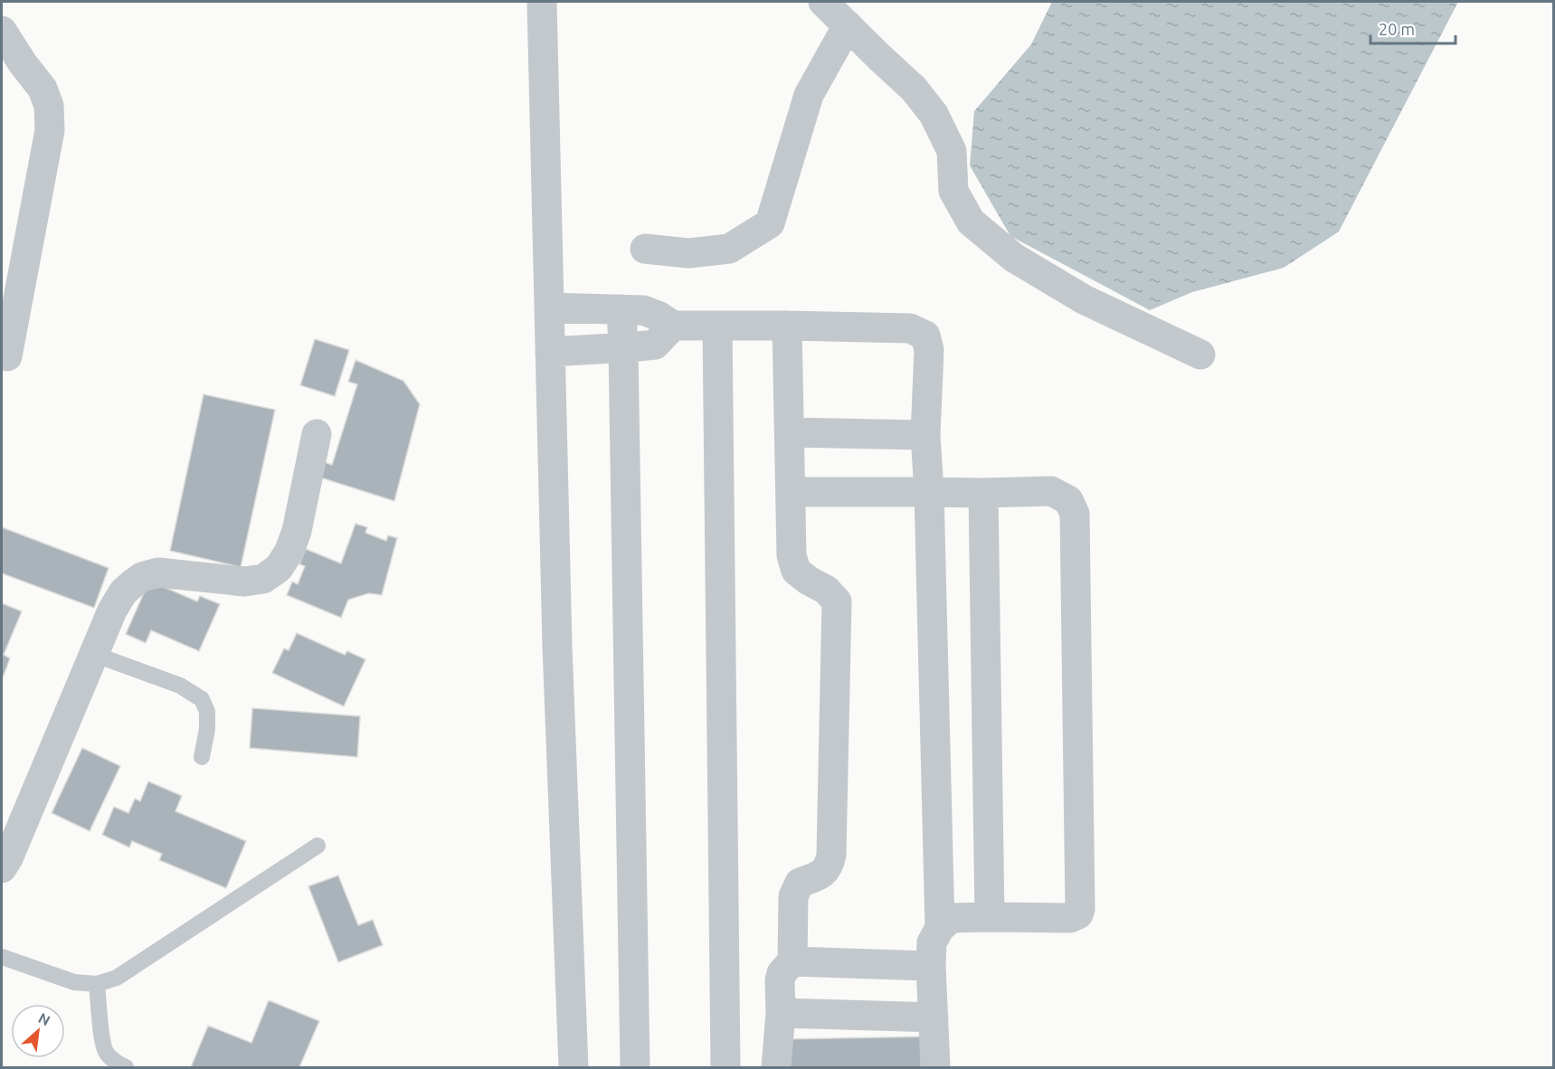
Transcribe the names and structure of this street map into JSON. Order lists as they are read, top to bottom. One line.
{"scale_bar":"20 m","north":"top right"}
